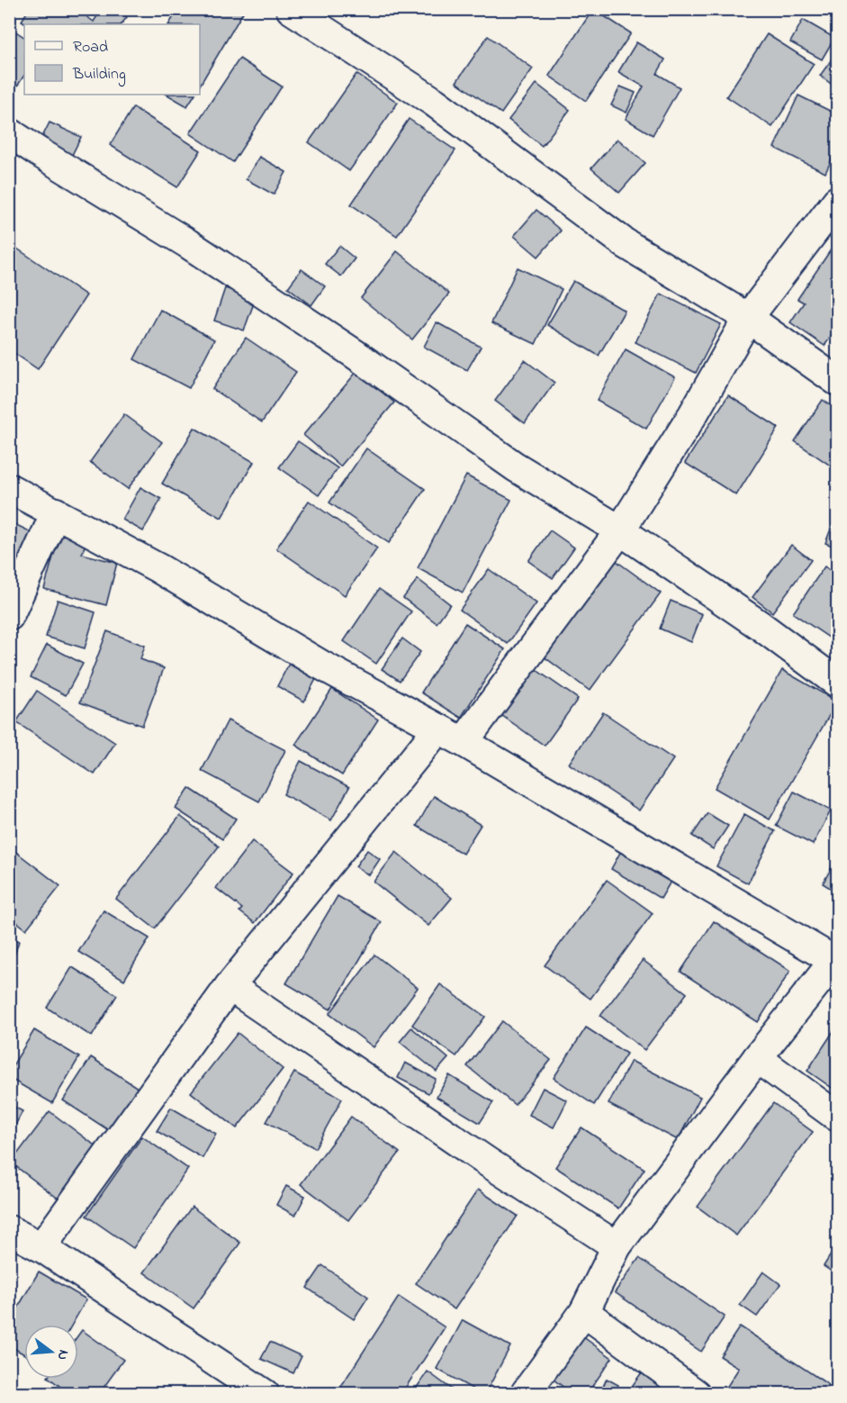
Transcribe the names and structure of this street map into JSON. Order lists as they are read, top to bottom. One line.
{"legend":["Road","Building"],"north":"right"}
